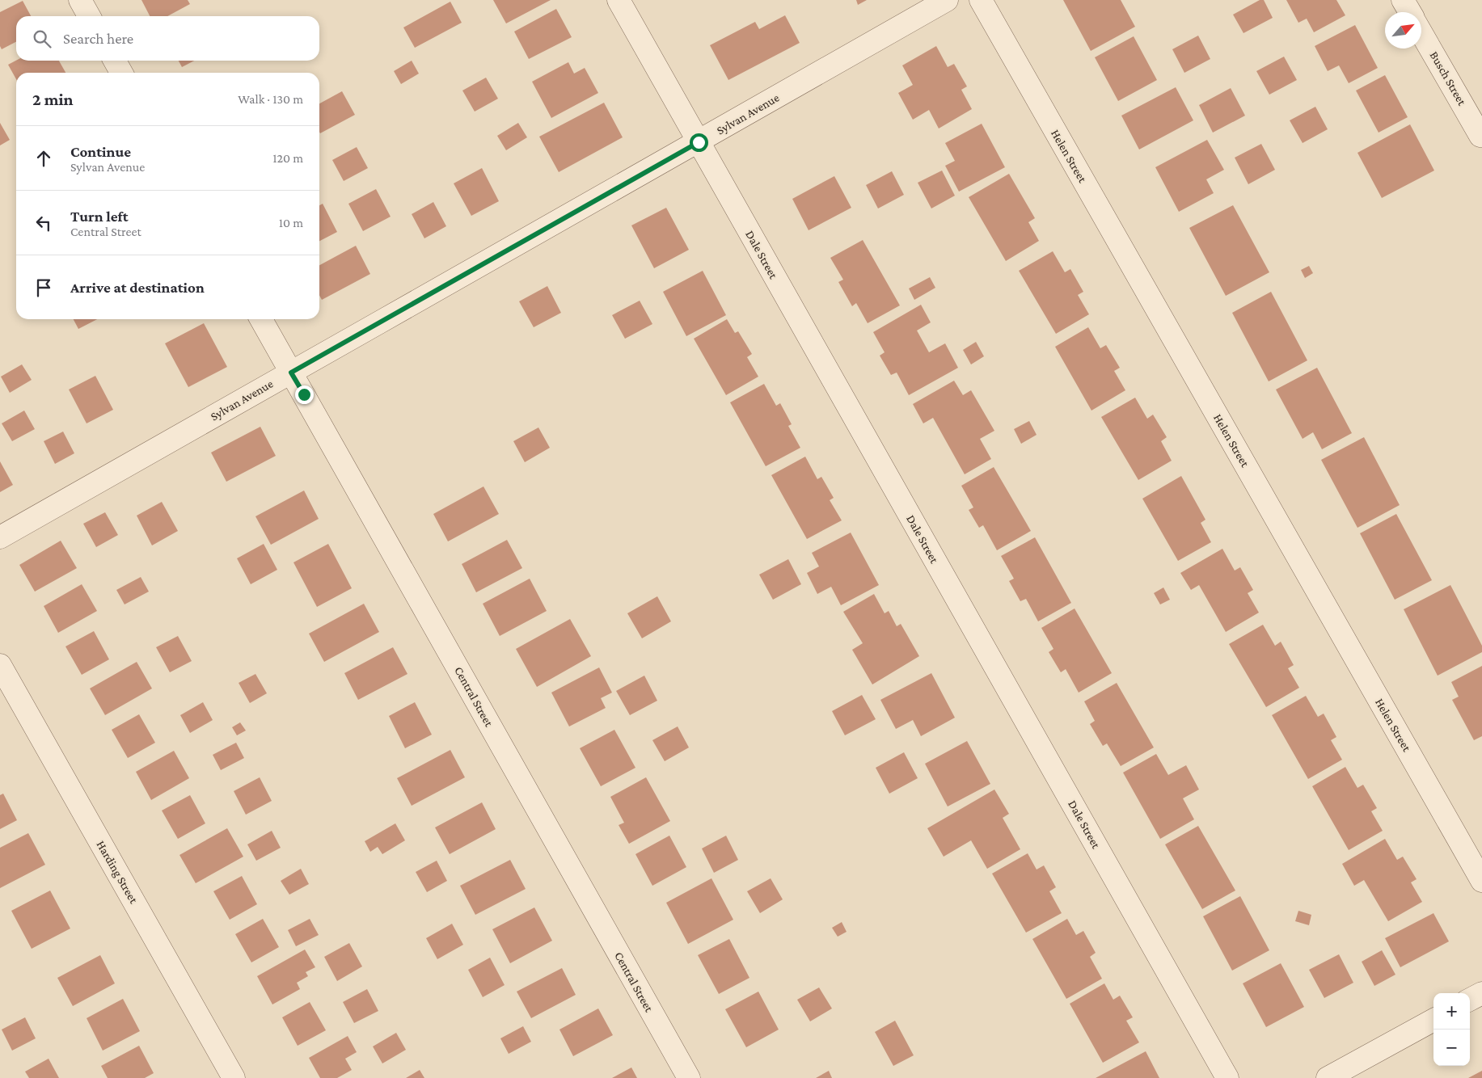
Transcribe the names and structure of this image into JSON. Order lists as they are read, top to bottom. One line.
{"streets":{"street":["Busch Street","Sylvan Avenue","Helen Street","Dale Street","Central Street","Harding Street"]},"crossings":[["Sylvan Avenue","Dale Street"],["Sylvan Avenue","Central Street"]],"north":"top right","page":{"search":"Search here","heading":["2 min","Walk · 130 m"],"list":[["Continue","Sylvan Avenue","120 m"],["Turn left","Central Street","10 m"],"Arrive at destination"],"map_buttons":["+","−"]}}
